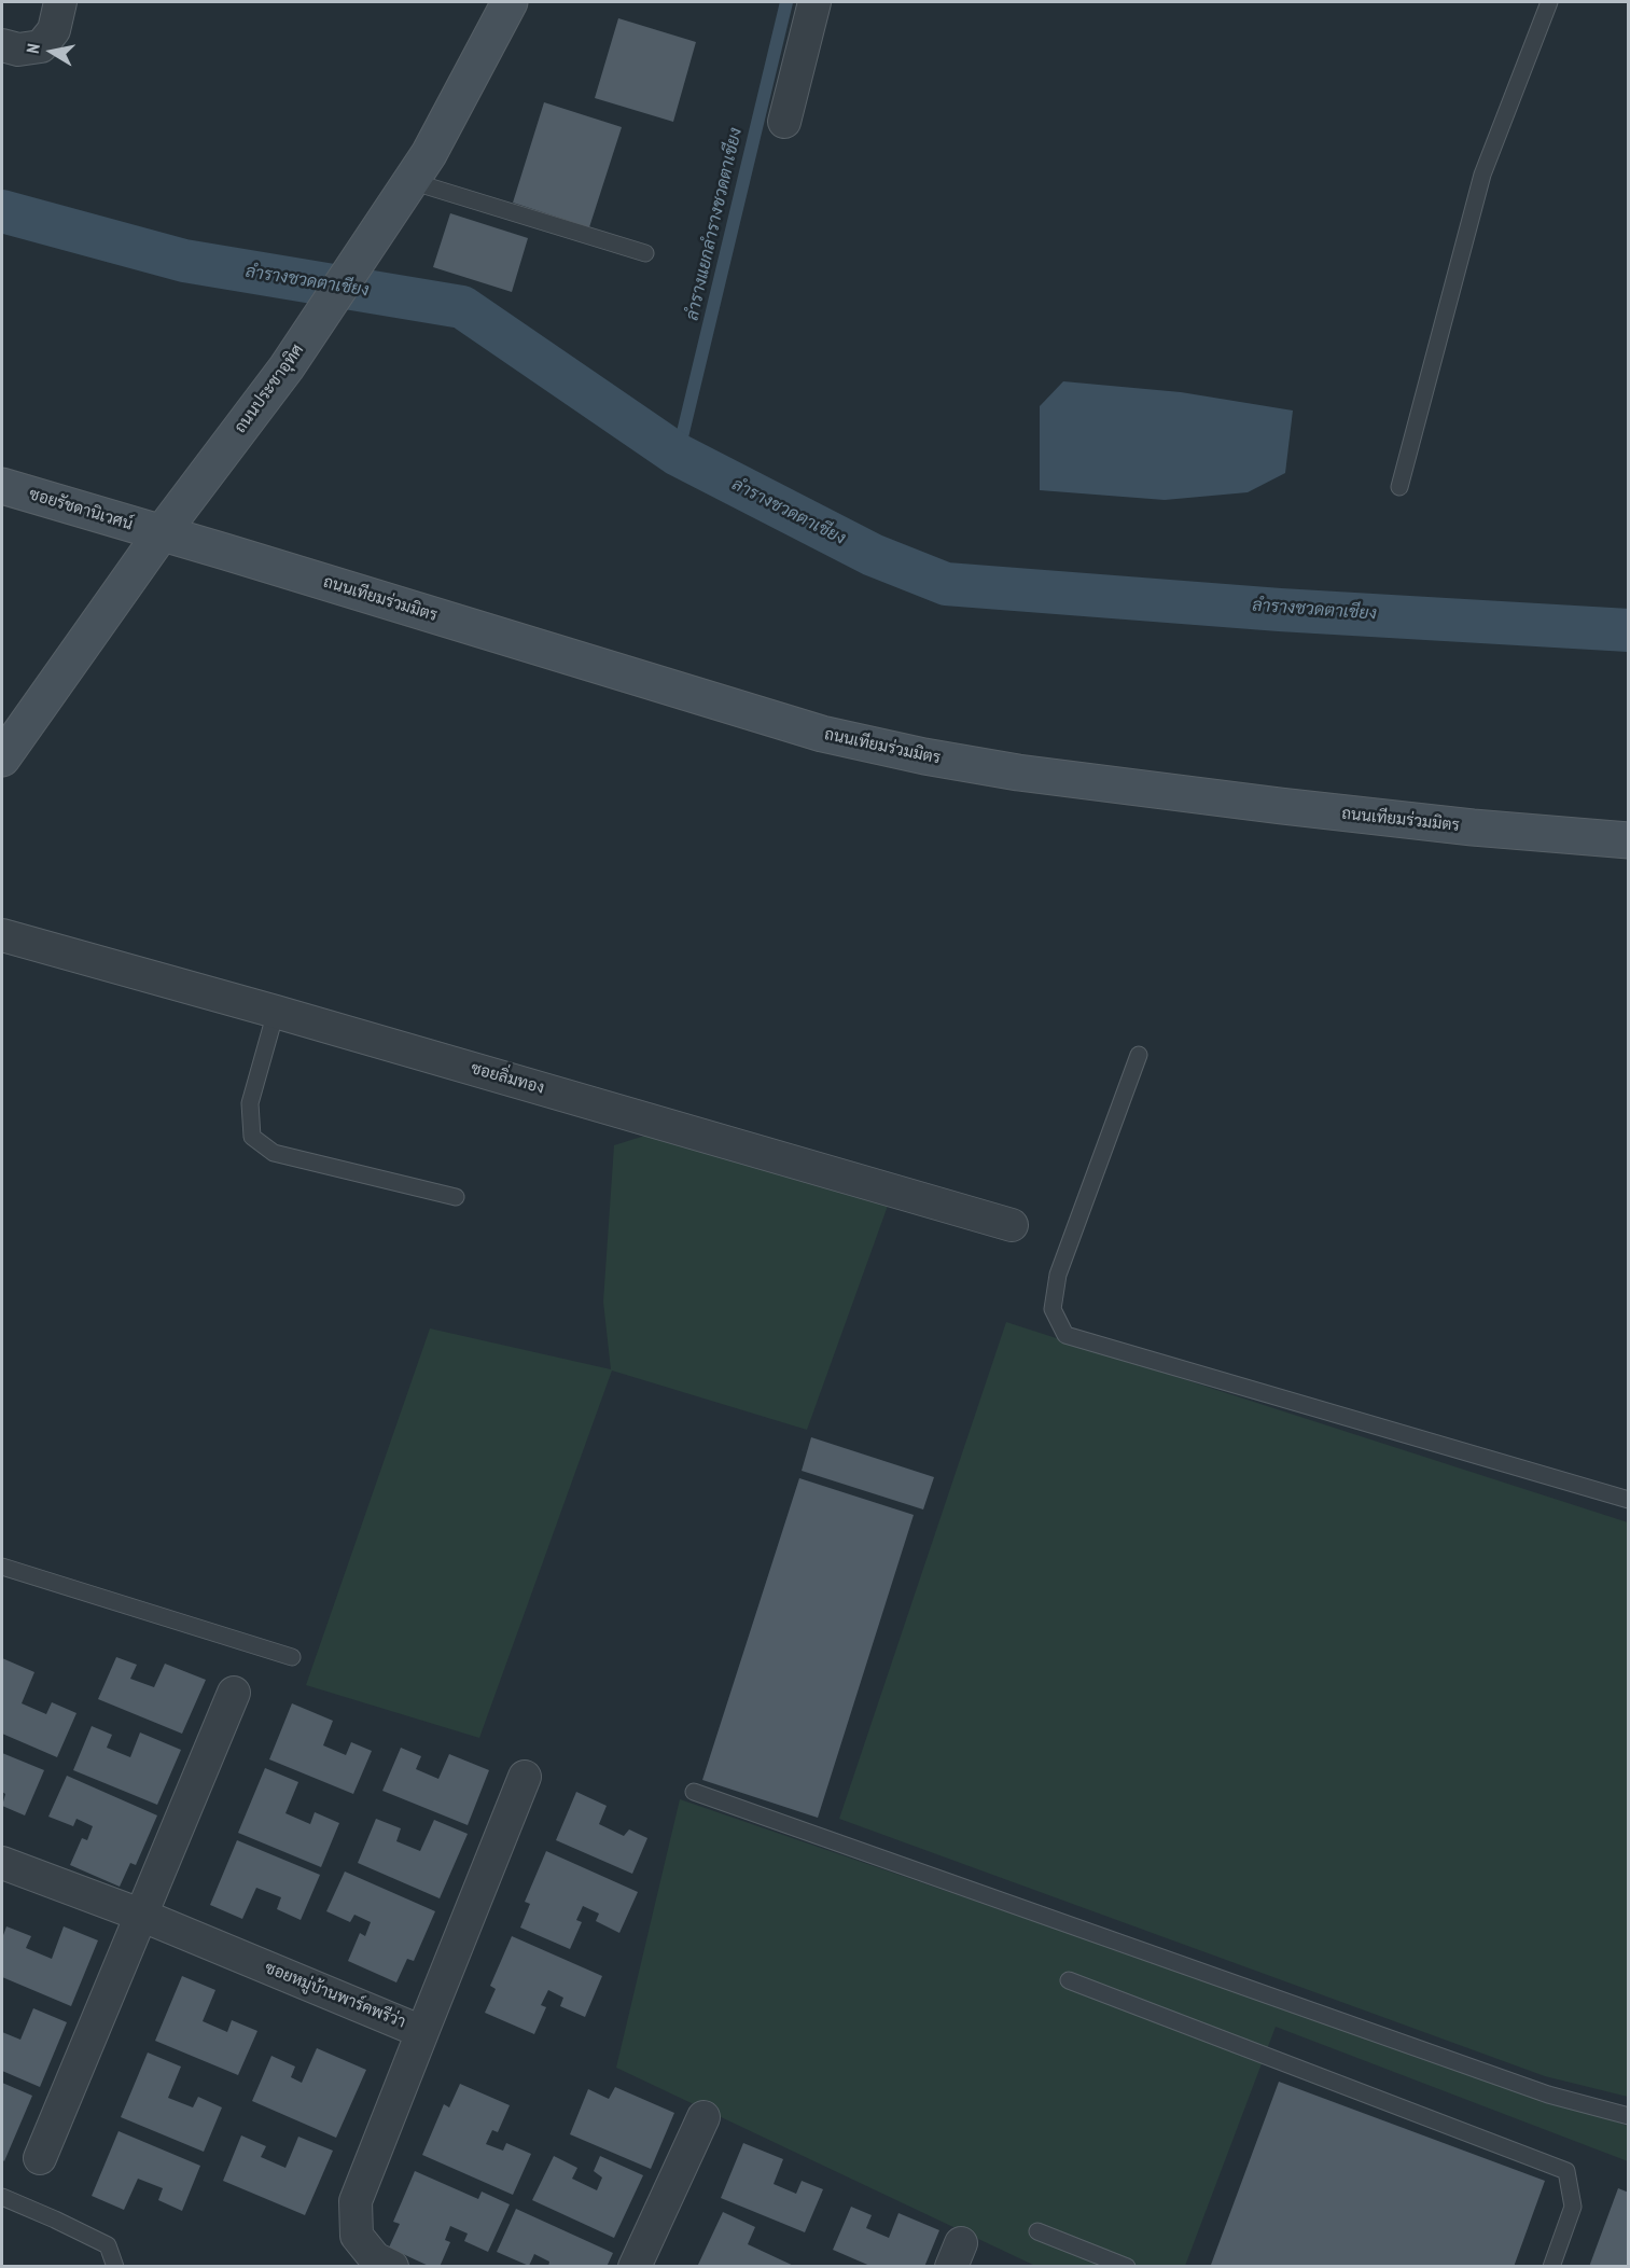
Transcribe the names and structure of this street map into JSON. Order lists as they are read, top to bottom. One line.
{"streets":{"street":["ถนนประชาอุทิศ","ซอยรัชดานิเวศน์","ถนนเทียมร่วมมิตร","ซอยลิ่มทอง","ซอยหมู่บ้านพาร์คพรีว่า"]},"crossings":[["ถนนประชาอุทิศ","ซอยรัชดานิเวศน์"],["ถนนประชาอุทิศ","ถนนเทียมร่วมมิตร"],["ซอยรัชดานิเวศน์","ถนนเทียมร่วมมิตร"]],"water":["ลำรางแยกลำรางชวดตาเชียง","ลำรางชวดตาเชียง"],"north":"left"}
